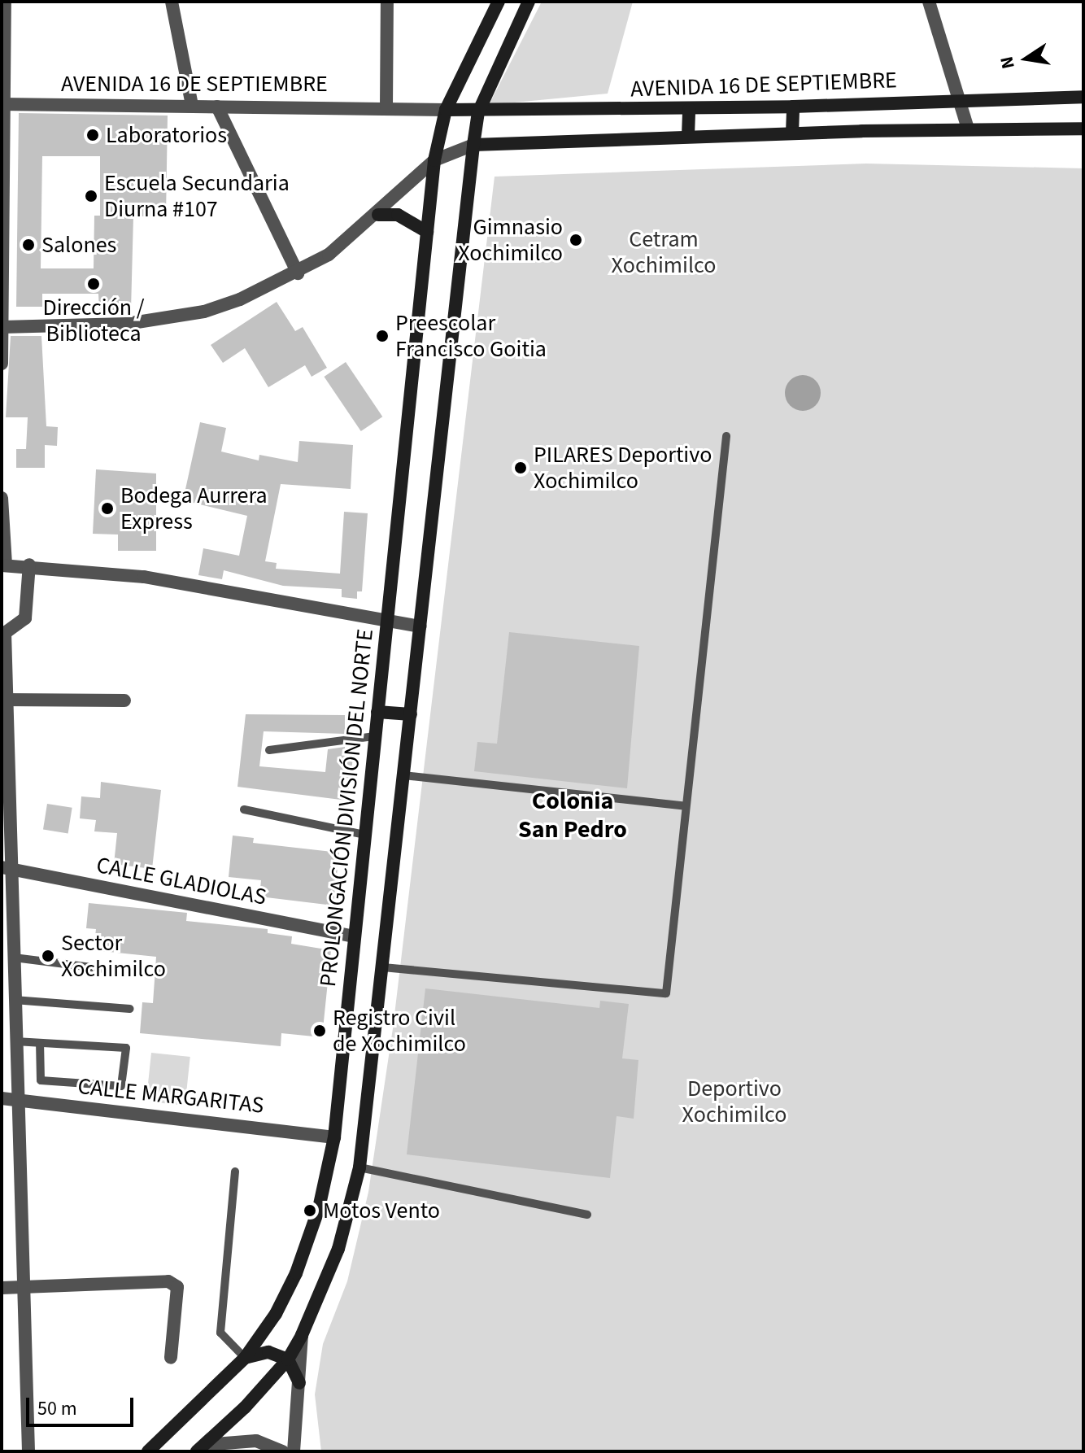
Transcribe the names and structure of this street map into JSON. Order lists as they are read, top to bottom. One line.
{"streets":{"main road":["AVENIDA 16 DE SEPTIEMBRE","PROLONGACIÓN DIVISIÓN DEL NORTE"],"street":["CALLE GLADIOLAS","CALLE MARGARITAS"]},"crossings":[["AVENIDA 16 DE SEPTIEMBRE","PROLONGACIÓN DIVISIÓN DEL NORTE"],["PROLONGACIÓN DIVISIÓN DEL NORTE","CALLE GLADIOLAS"],["PROLONGACIÓN DIVISIÓN DEL NORTE","CALLE MARGARITAS"]],"districts":["Colonia San Pedro"],"parks":["Cetram Xochimilco","Deportivo Xochimilco"],"places":["Laboratorios","Escuela Secundaria Diurna #107","Gimnasio Xochimilco","Salones","Dirección / Biblioteca","Preescolar Francisco Goitia","PILARES Deportivo Xochimilco","Bodega Aurrera Express","Sector Xochimilco","Registro Civil de Xochimilco","Motos Vento"],"scale_bar":"50 m","north":"left"}
